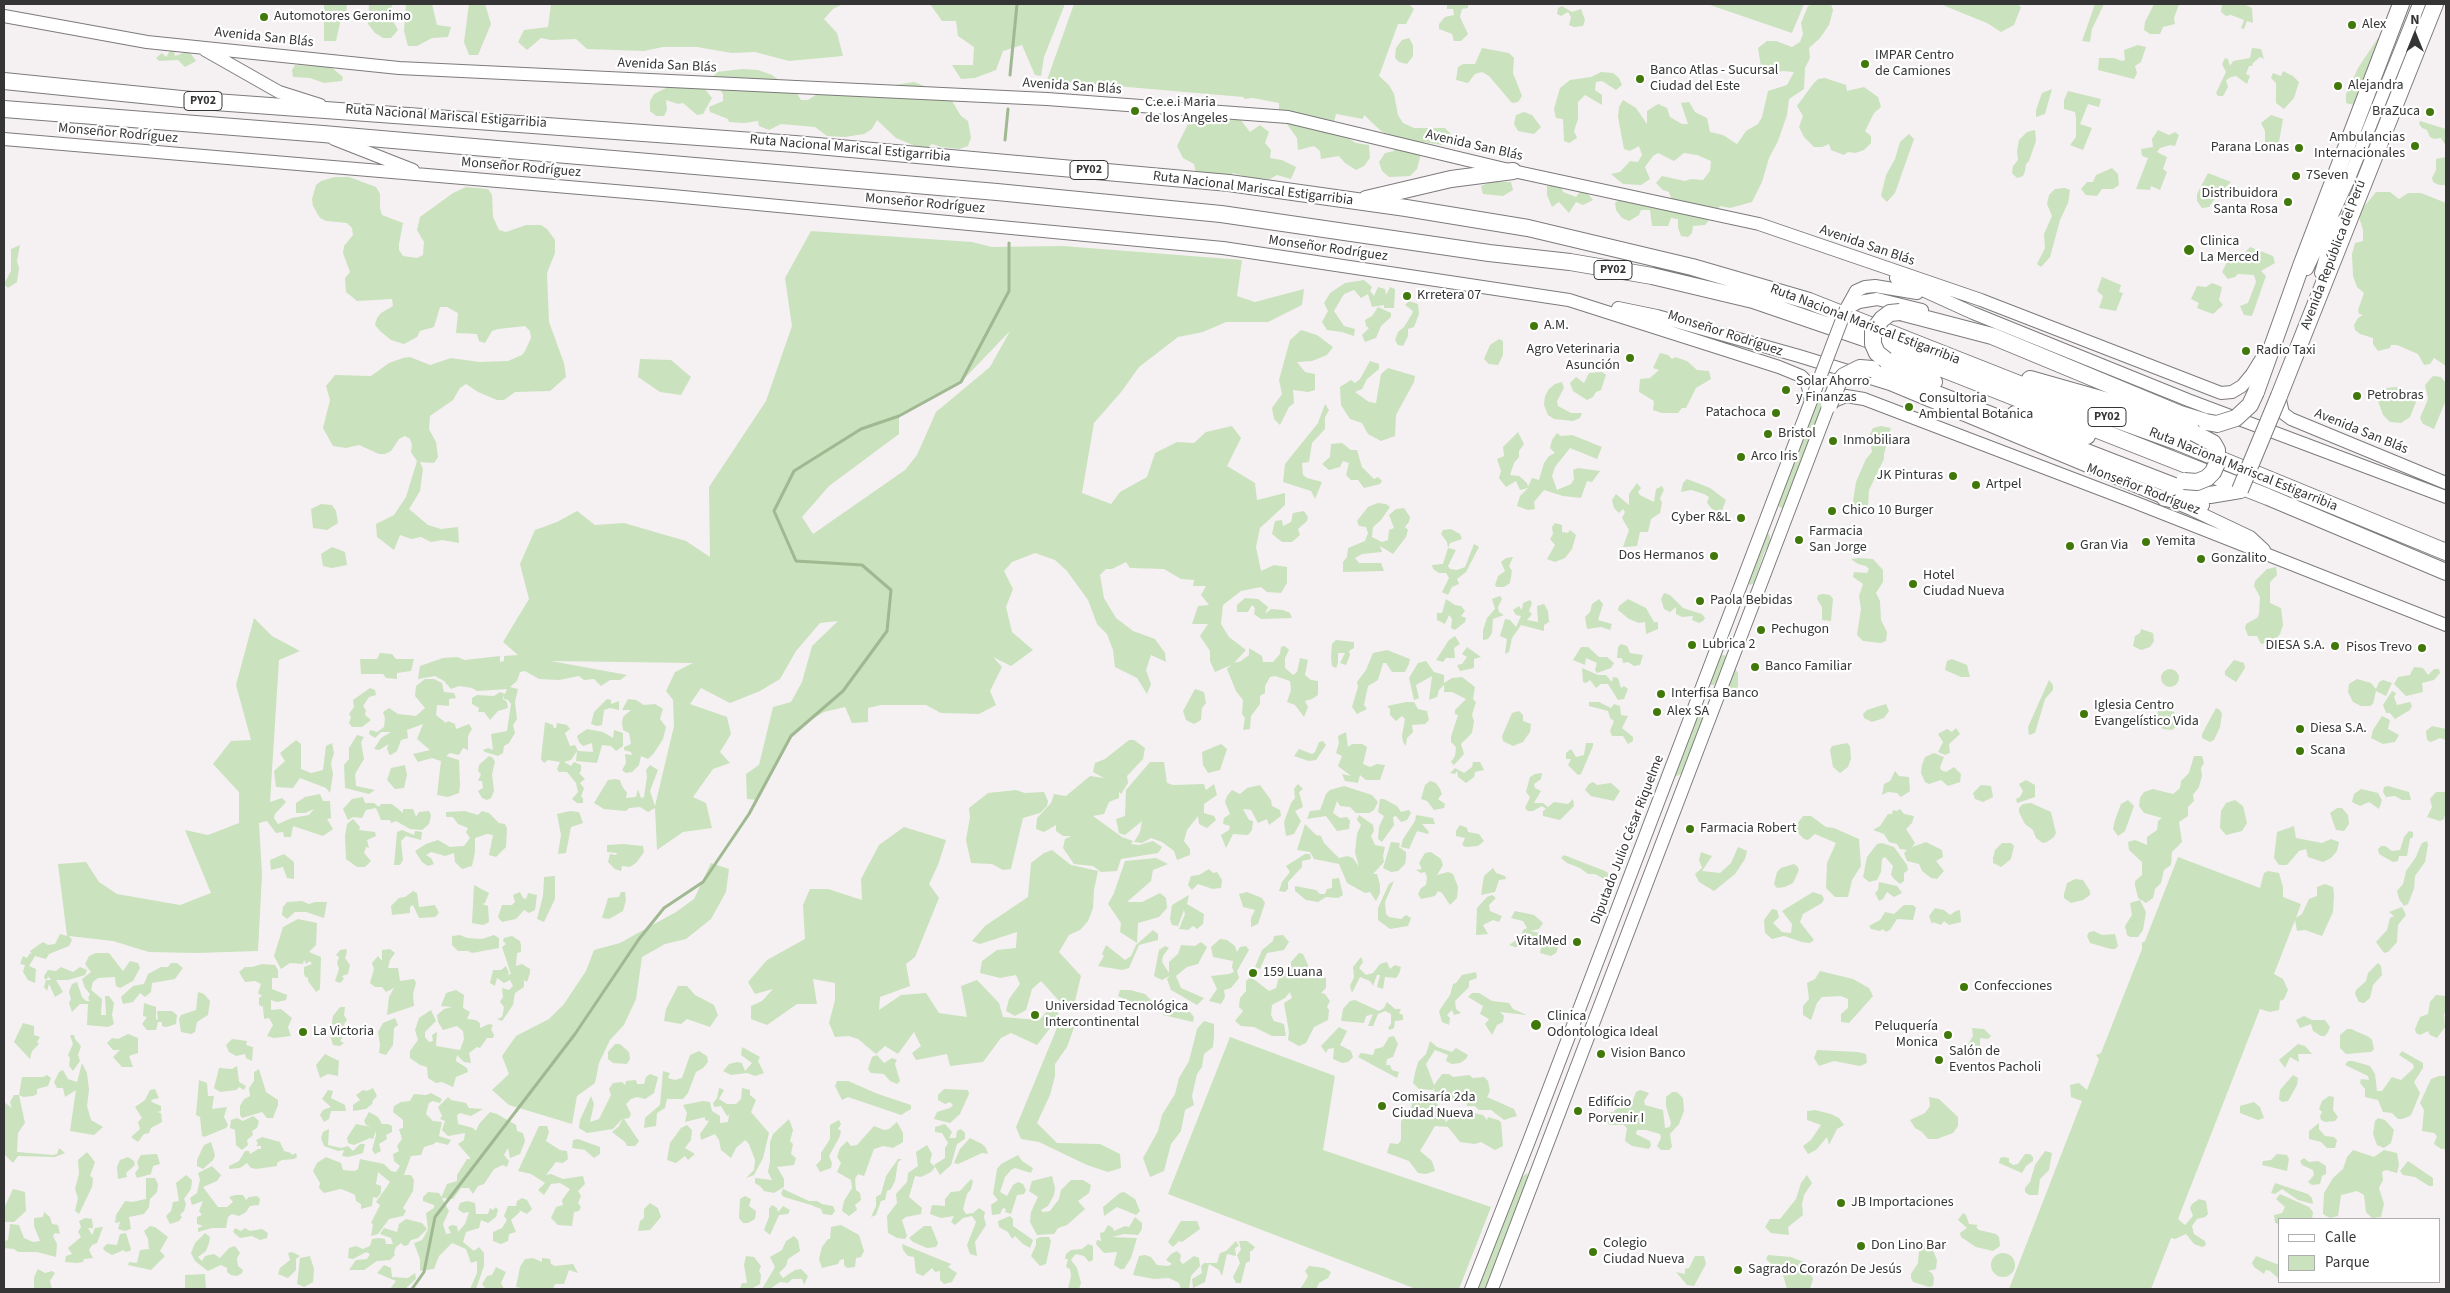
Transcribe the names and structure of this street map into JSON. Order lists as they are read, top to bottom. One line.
{"streets":{"highway":["PY02","Ruta Nacional Mariscal Estigarribia","Avenida República del Perú"],"street":["Avenida San Blás","Monseñor Rodríguez","Diputado Julio César Riquelme"]},"crossings":[["Avenida San Blás","Avenida República del Perú"],["Monseñor Rodríguez","Diputado Julio César Riquelme"]],"places":["Automotores Geronimo","Alex","IMPAR Centro de Camiones","Banco Atlas - Sucursal Ciudad del Este","Alejandra","C.e.e.i Maria de los Angeles","BraZuca","Ambulancias Internacionales","Parana Lonas","7Seven","Distribuidora Santa Rosa","Clinica La Merced","Krretera 07","A.M.","Radio Taxi","Agro Veterinaria Asunción","Solar Ahorro y Finanzas","Petrobras","Consultoria Ambiental Botanica","Patachoca","Bristol","Inmobiliara","Arco Iris","JK Pinturas","Artpel","Chico 10 Burger","Cyber R&L","Farmacia San Jorge","Yemita","Gran Via","Dos Hermanos","Gonzalito","Hotel Ciudad Nueva","Paola Bebidas","Pechugon","Lubrica 2","DIESA S.A.","Pisos Trevo","Banco Familiar","Interfisa Banco","Alex SA","Iglesia Centro Evangelístico Vida","Diesa S.A.","Scana","Farmacia Robert","VitalMed","159 Luana","Confecciones","Universidad Tecnológica Intercontinental","Clinica Odontologica Ideal","La Victoria","Peluquería Monica","Vision Banco","Salón de Eventos Pacholi","Comisaría 2da Ciudad Nueva","Edifício Porvenir I","JB Importaciones","Don Lino Bar","Colegio Ciudad Nueva","Sagrado Corazón De Jesús"],"legend":["Calle","Parque"],"north":"top"}
